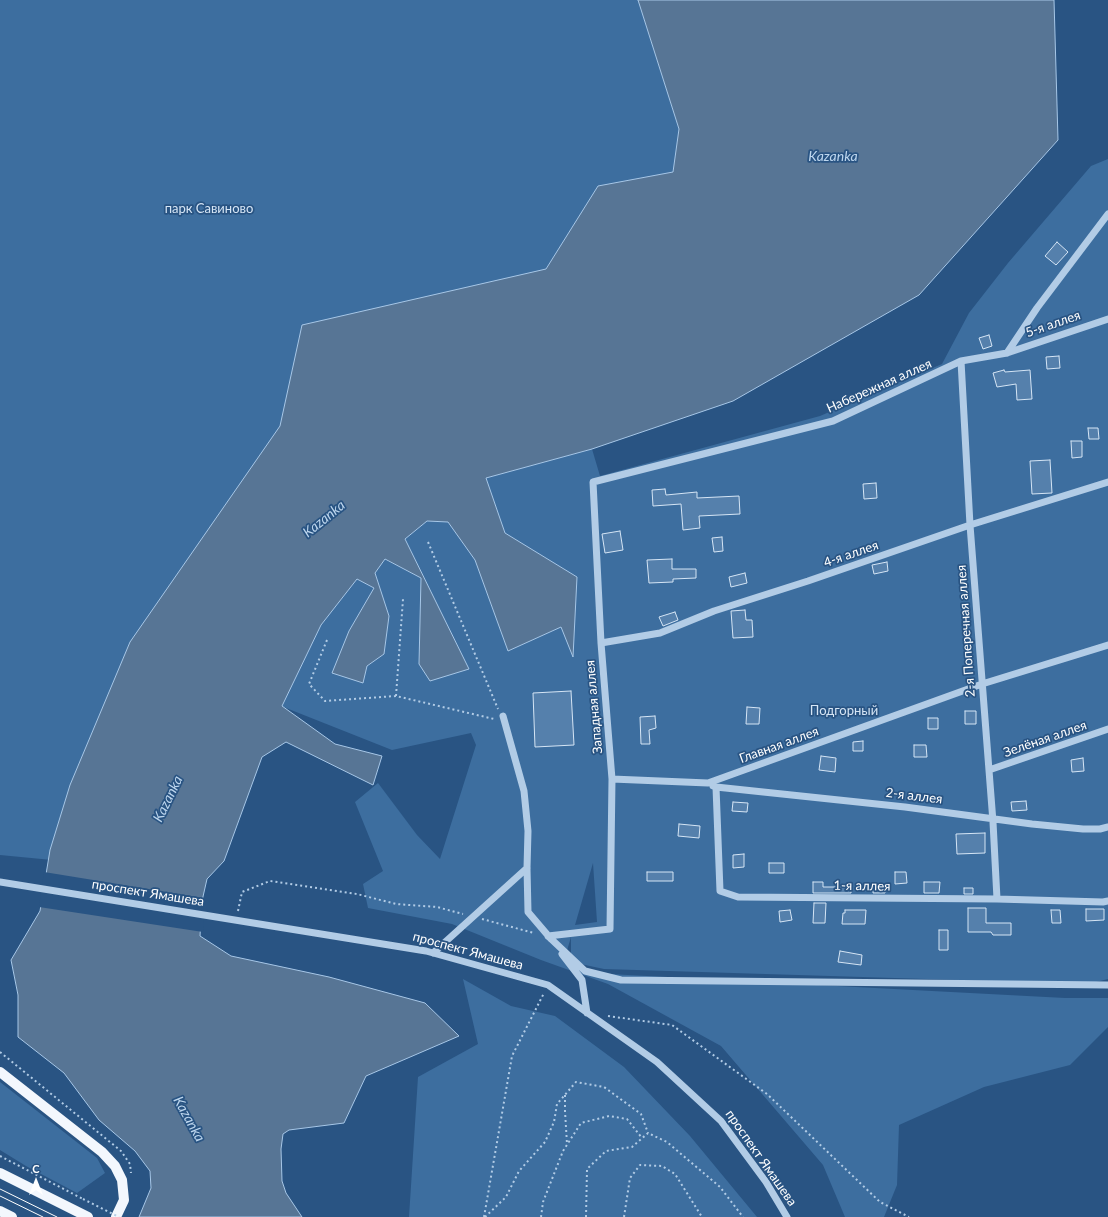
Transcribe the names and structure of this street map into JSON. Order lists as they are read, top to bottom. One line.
{"streets":{"lane":["5-я аллея","Набережная аллея","4-я аллея","2-я Поперечная аллея","Западная аллея","Зелёная аллея","Главная аллея","2-я аллея","1-я аллея","проспект Ямашева"]},"crossings":[["5-я аллея","Набережная аллея"],["Набережная аллея","2-я Поперечная аллея"],["Набережная аллея","Западная аллея"],["4-я аллея","2-я Поперечная аллея"],["4-я аллея","Западная аллея"],["2-я Поперечная аллея","Зелёная аллея"],["2-я Поперечная аллея","Главная аллея"],["2-я Поперечная аллея","2-я аллея"],["2-я Поперечная аллея","1-я аллея"],["Западная аллея","Главная аллея"],["2-я аллея","1-я аллея"]],"water":["Kazanka"],"parks":["парк Савиново","Подгорный"],"north":"top"}
